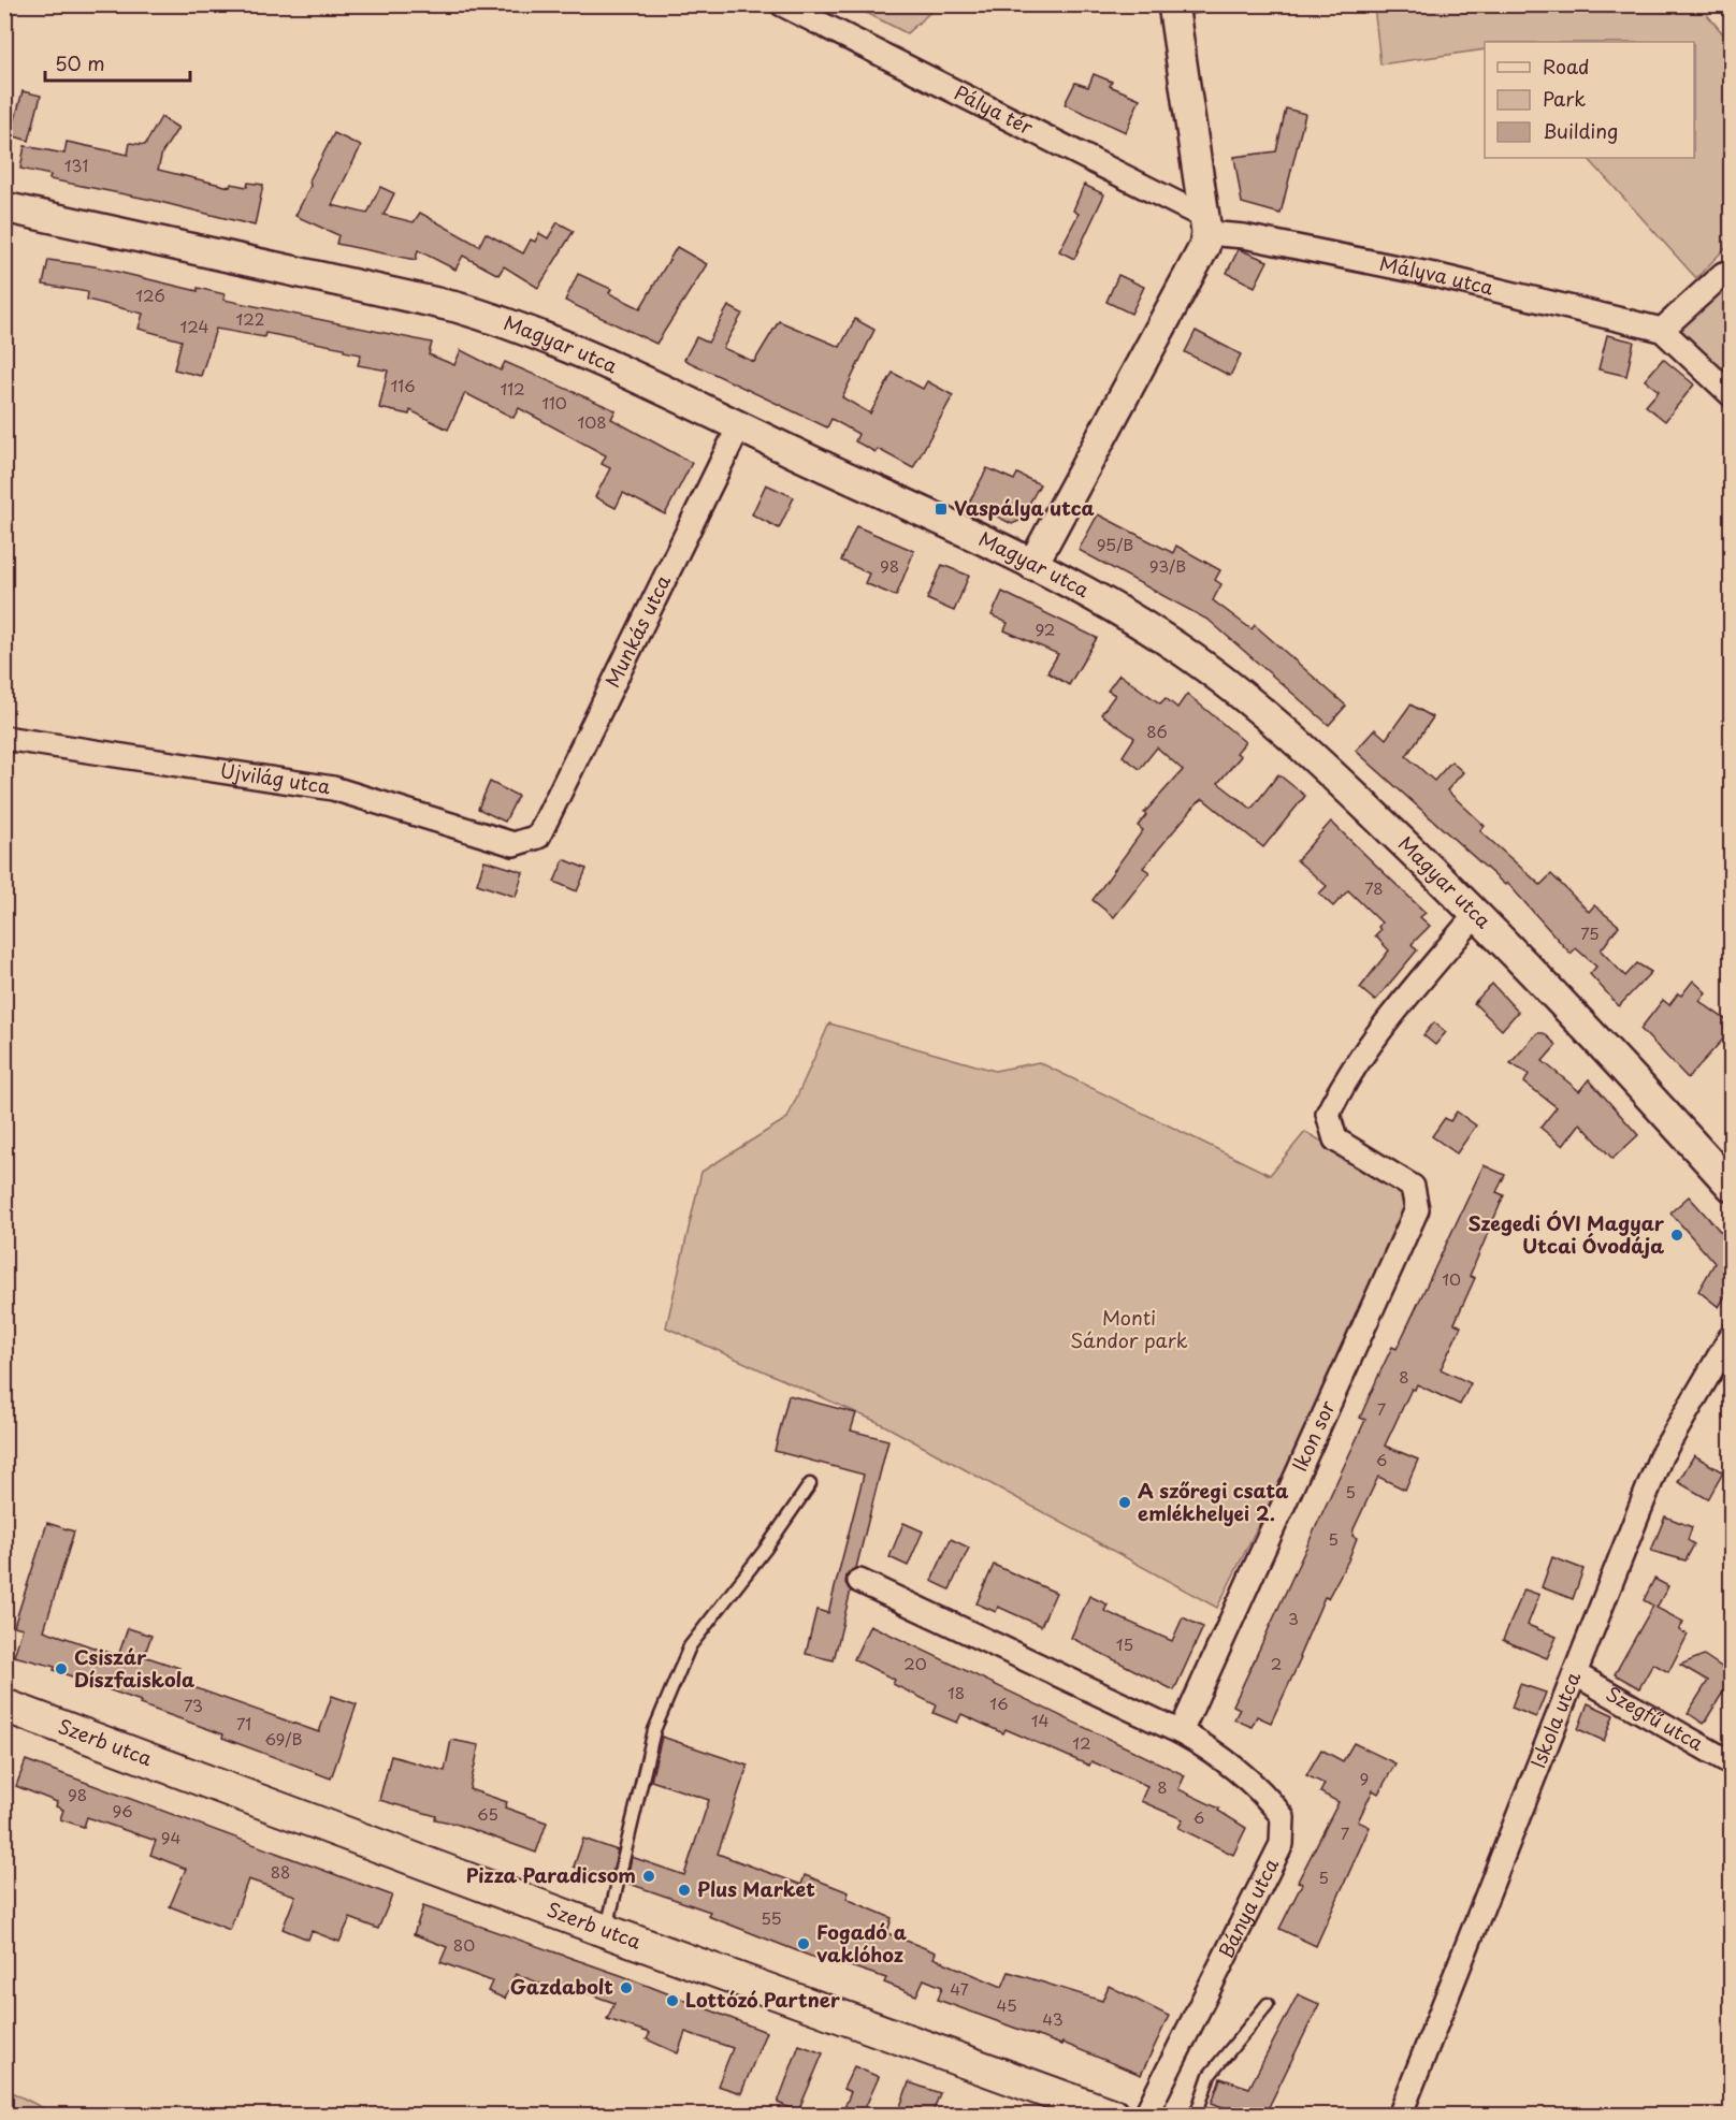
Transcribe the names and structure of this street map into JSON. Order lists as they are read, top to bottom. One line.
{"streets":{"main road":["Szerb utca"],"street":["Pálya tér","Mályva utca","Magyar utca","Munkás utca","Újvilág utca","Ikon sor","Szegfű utca","Iskola utca","Bánya utca"]},"crossings":[["Pálya tér","Mályva utca"],["Magyar utca","Munkás utca"],["Magyar utca","Ikon sor"],["Munkás utca","Újvilág utca"],["Ikon sor","Bánya utca"],["Szegfű utca","Iskola utca"]],"parks":["Monti Sándor park"],"places":{"transit":["Vaspálya utca"],"other":["Szegedi ÓVI Magyar Utcai Óvodája","A szőregi csata emlékhelyei 2.","Csiszár Díszfaiskola","Pizza Paradicsom","Plus Market","Fogadó a vaklóhoz","Gazdabolt","Lottózó Partner"]},"house_numbers":["131","126","122","124","116","112","110","108","95/B","98","93/B","92","86","78","75","10","8","7","6","5","5","3","15","20","2","18","16","73","14","71","69/B","12","9","8","98","96","65","6","7","94","88","5","55","80","47","45","43"],"legend":["Road","Park","Building"],"scale_bar":"50 m"}
